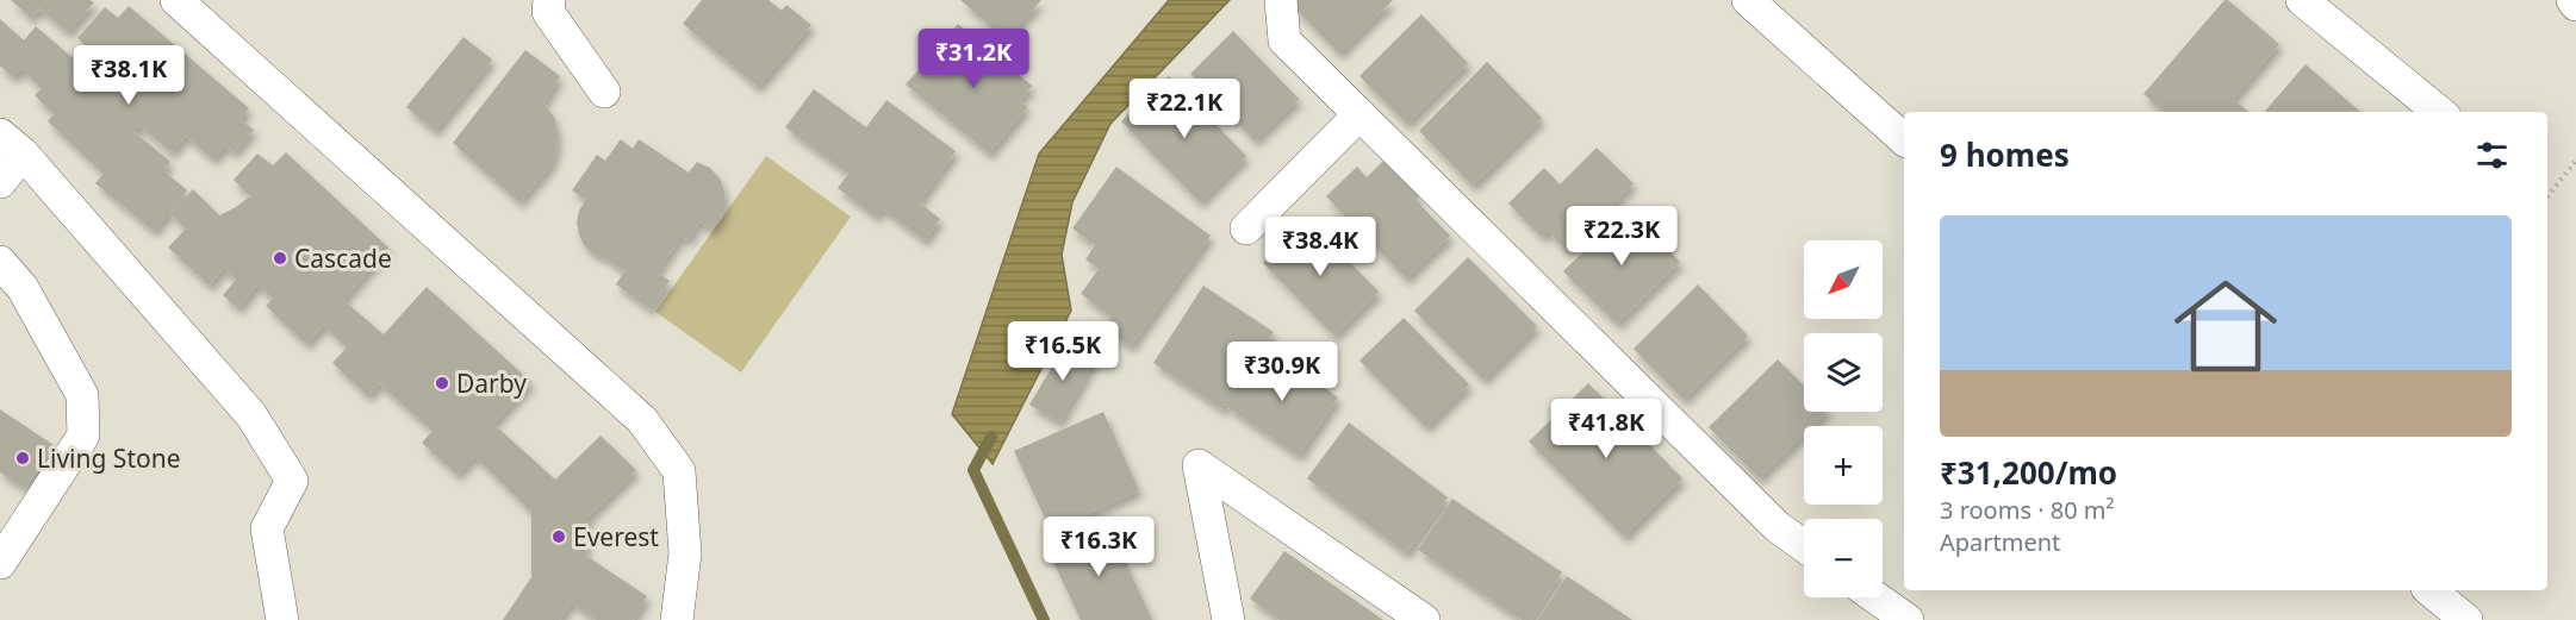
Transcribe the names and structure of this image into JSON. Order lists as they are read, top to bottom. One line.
{"places":["Cascade","Darby","Living Stone","Everest"],"north":"bottom left","page":{"price":["₹31.2K","₹38.1K","₹22.1K","₹22.3K","₹38.4K","₹16.5K","₹30.9K","₹41.8K","₹16.3K"],"heading":"9 homes","list":[{"name":"₹31,200/mo","note":"3 rooms · 80 m² · Apartment"}],"map_buttons":["+","−"]}}
